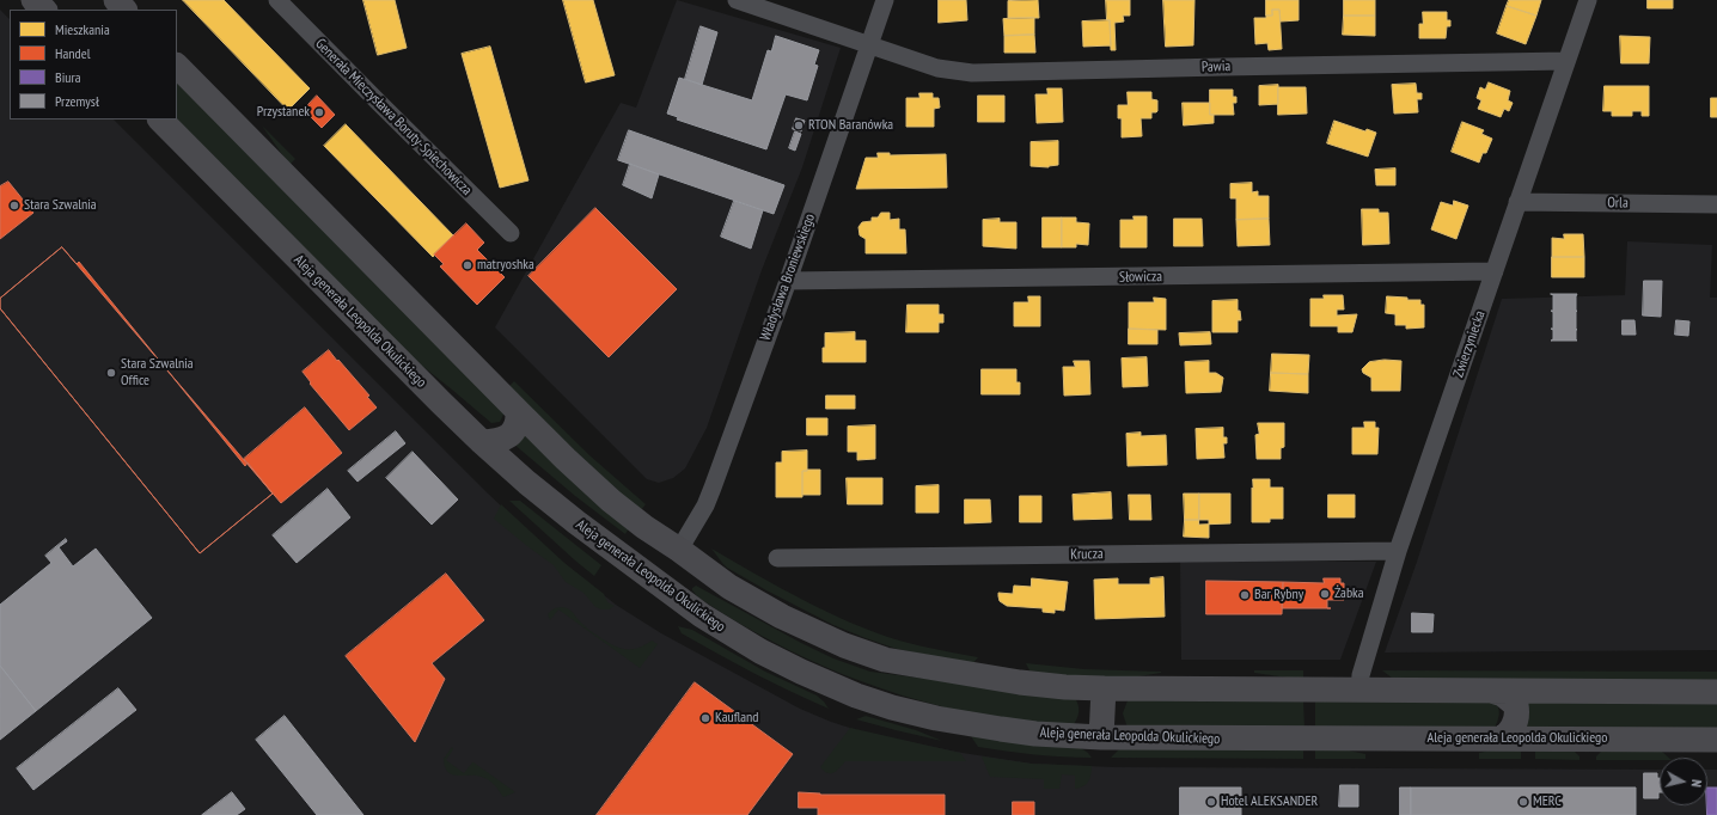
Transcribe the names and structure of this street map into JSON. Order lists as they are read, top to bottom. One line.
{"streets":{"main road":["Aleja generała Leopolda Okulickiego"],"street":["Pawia","Generała Mieczysława Boruty-Spiechowicza","Orla","Władysława Broniewskiego","Słowicza","Zwierzyniecka","Krucza"]},"crossings":[["Pawia","Władysława Broniewskiego"],["Pawia","Zwierzyniecka"],["Orla","Zwierzyniecka"],["Władysława Broniewskiego","Słowicza"],["Słowicza","Zwierzyniecka"],["Zwierzyniecka","Krucza"]],"places":["Przystanek","RTON Baranówka","Stara Szwalnia","matryoshka","Stara Szwalnia Office","Żabka","Bar Rybny","Kaufland","Hotel ALEKSANDER","MERC"],"legend":["Mieszkania","Handel","Biura","Przemysł"],"north":"right"}
